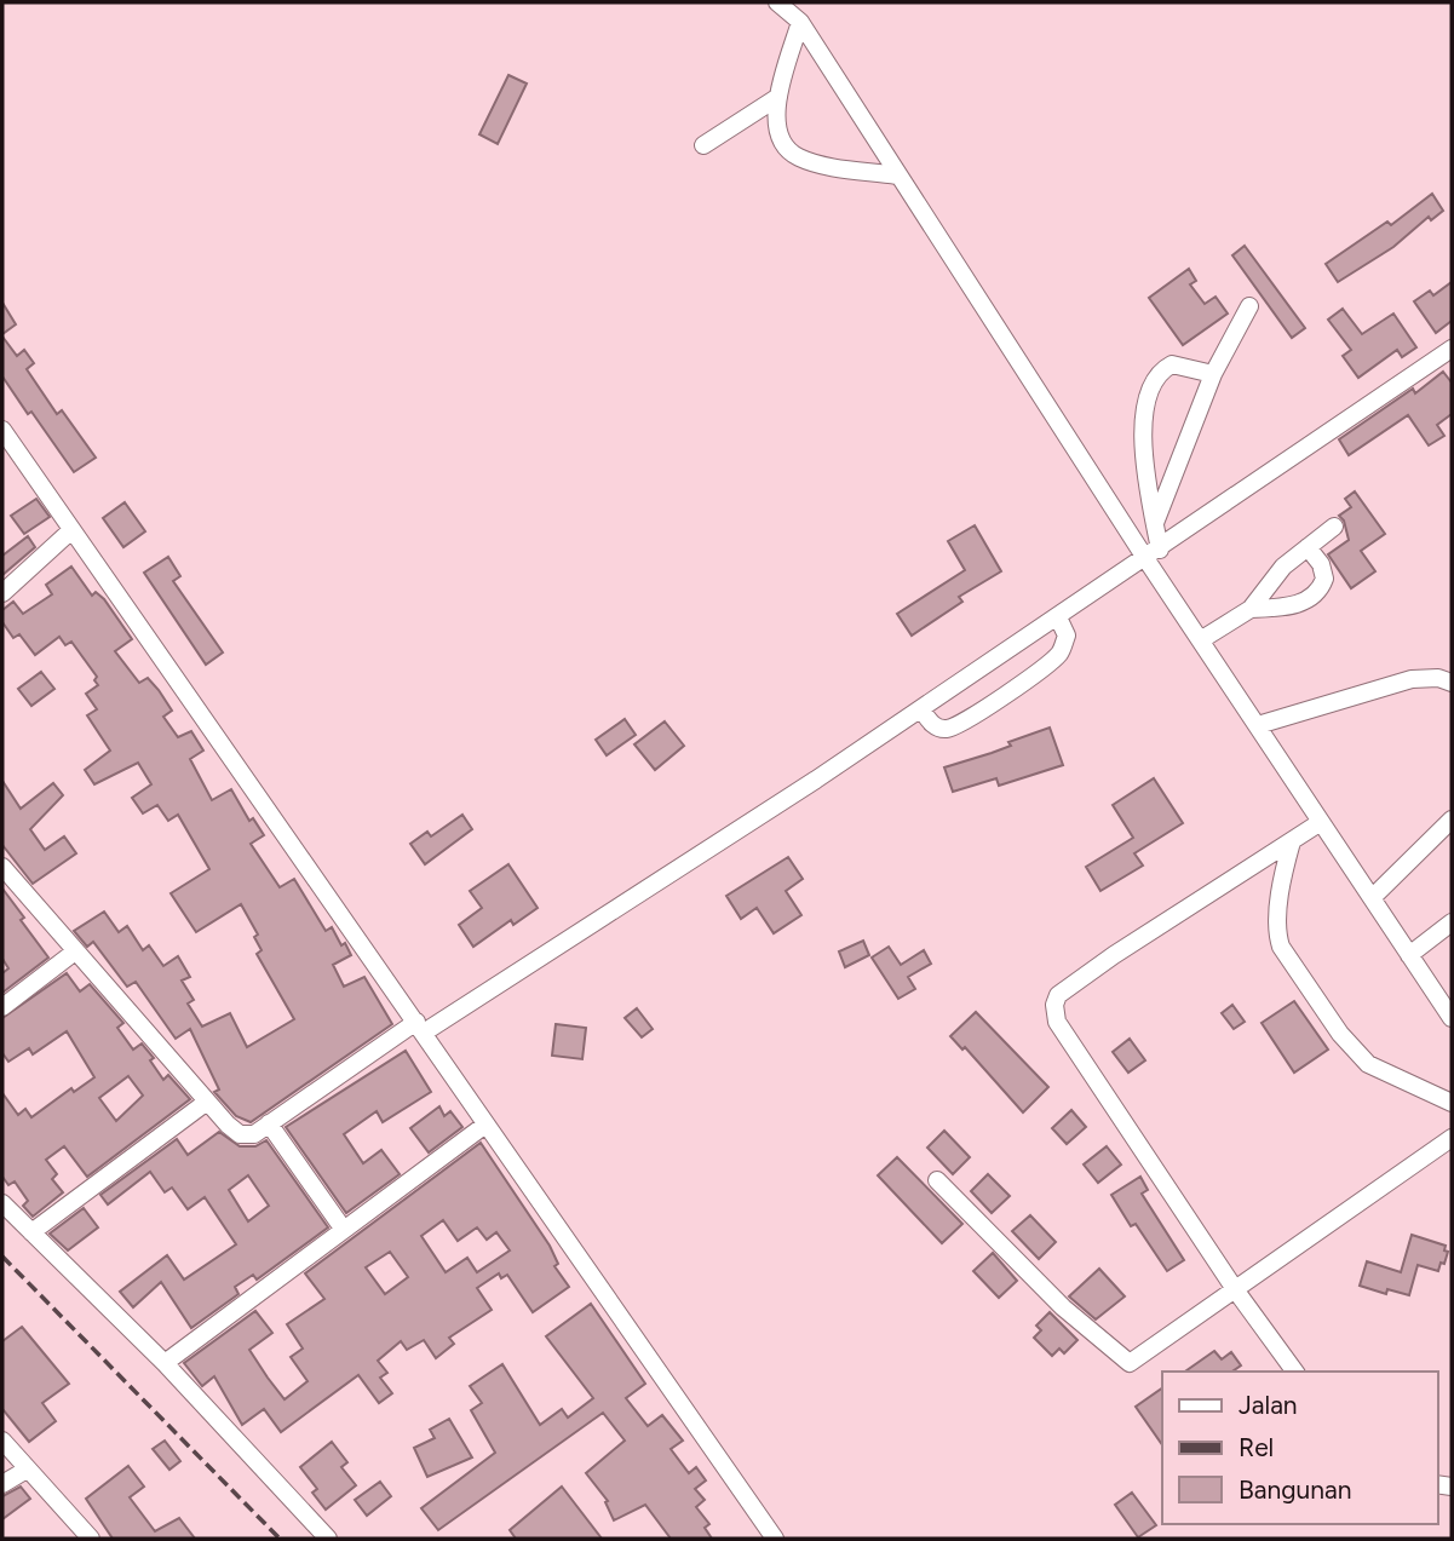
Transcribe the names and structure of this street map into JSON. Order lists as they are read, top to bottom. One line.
{"legend":["Jalan","Rel","Bangunan"]}
